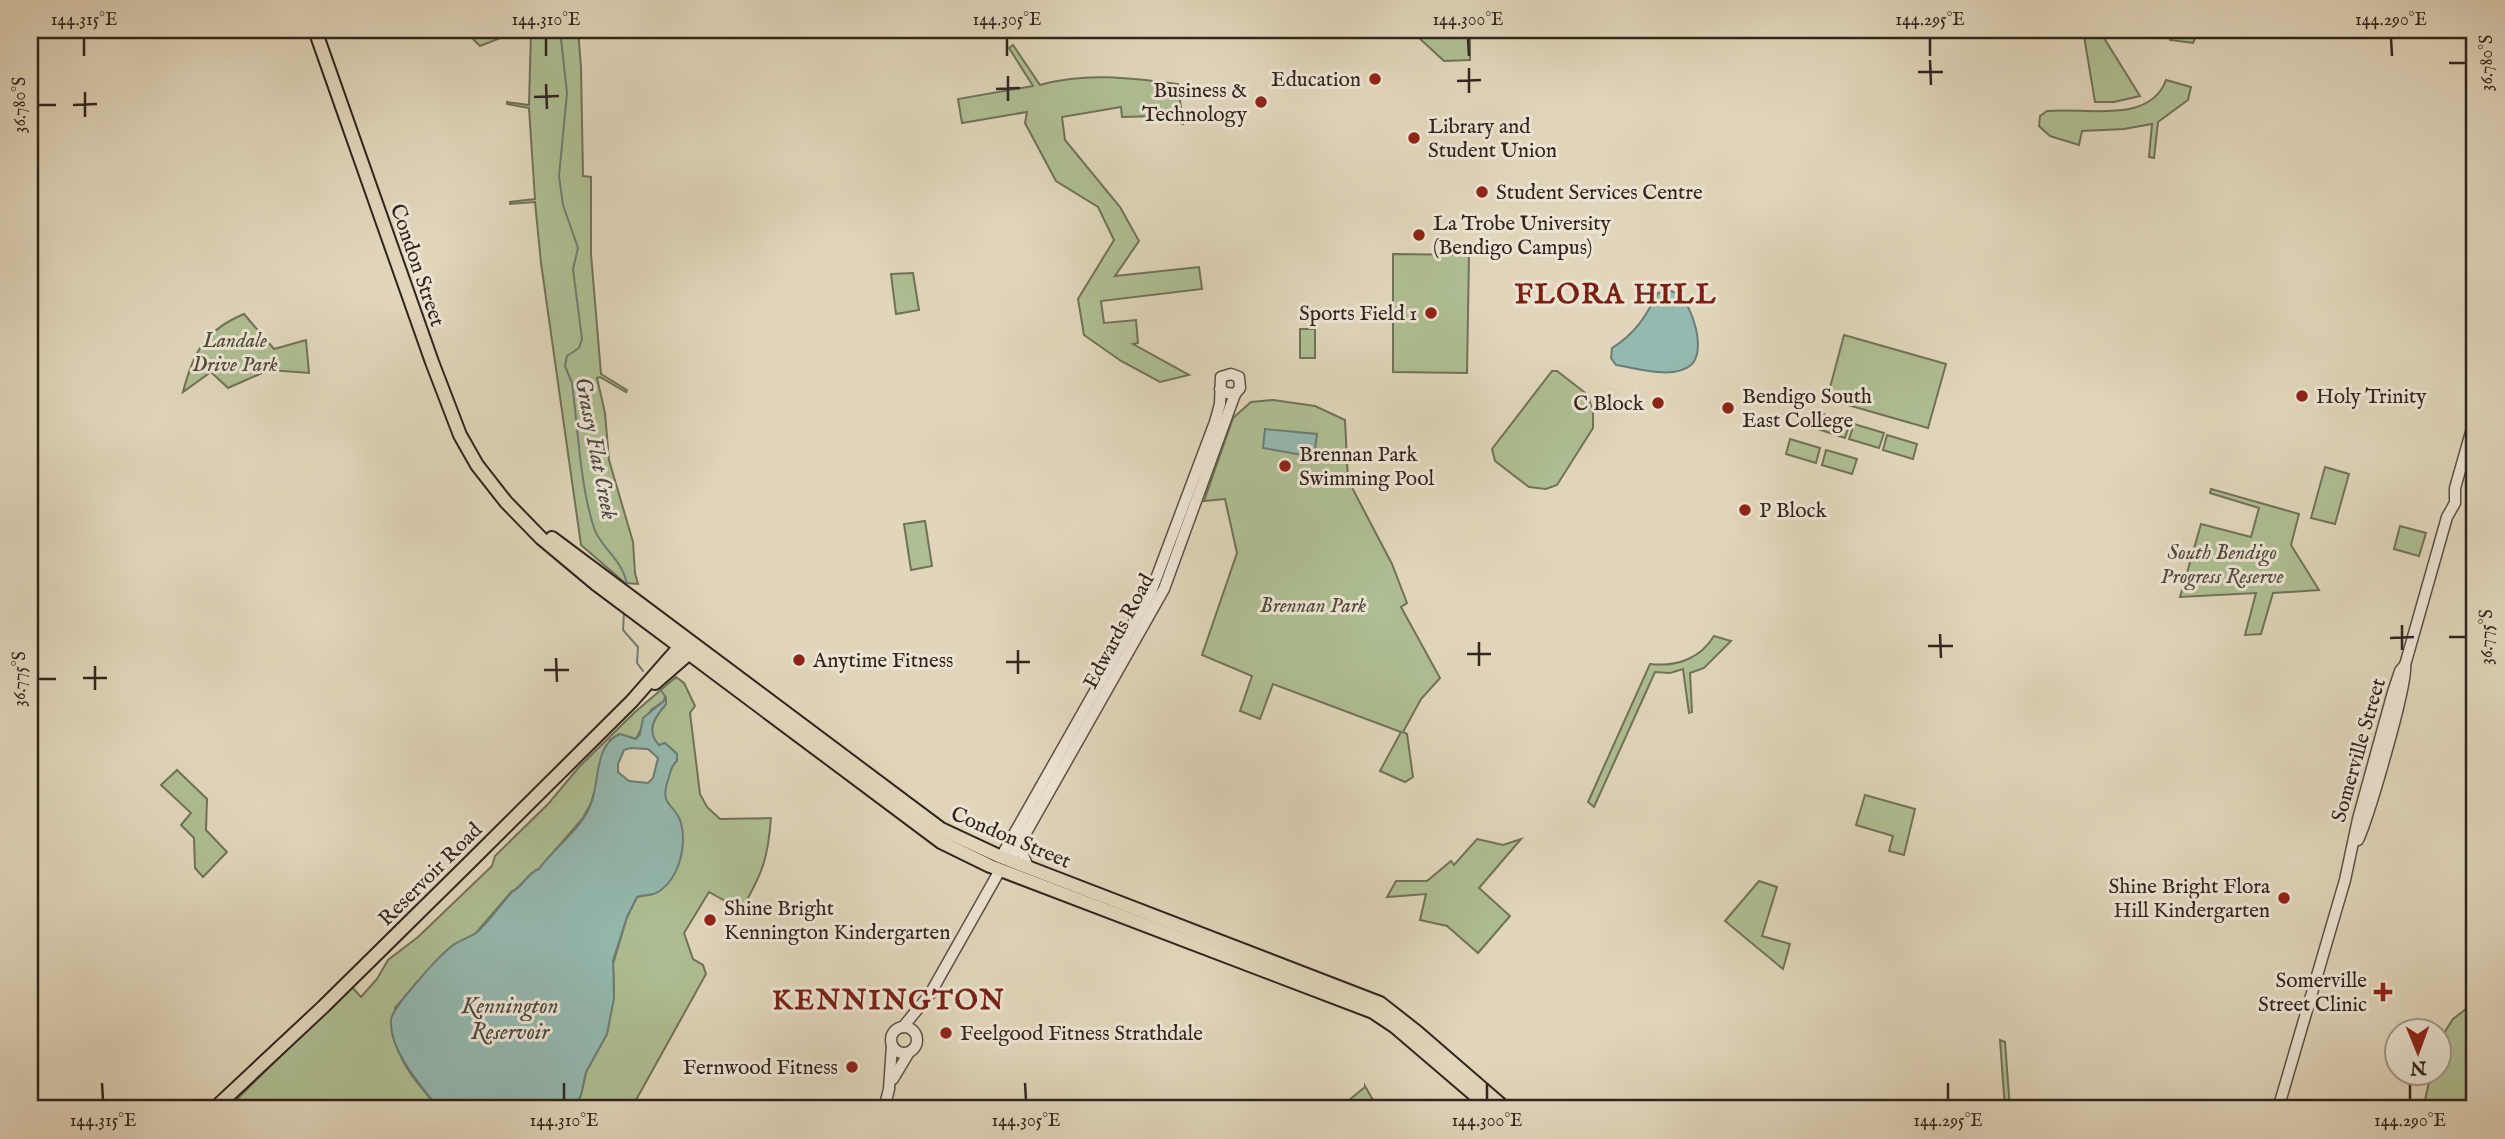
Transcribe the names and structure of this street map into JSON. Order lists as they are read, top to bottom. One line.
{"streets":{"main road":["Condon Street","Reservoir Road"],"street":["Edwards Road","Somerville Street"]},"crossings":[["Condon Street","Edwards Road"],["Condon Street","Reservoir Road"]],"districts":["FLORA HILL","KENNINGTON"],"water":["Grassy Flat Creek","Kennington Reservoir"],"parks":["Landale Drive Park","South Bendigo Progress Reserve","Brennan Park"],"places":{"other":["Education","Business & Technology","Library and Student Union","Student Services Centre","La Trobe University (Bendigo Campus)","Sports Field 1","Holy Trinity","C Block","Bendigo South East College","Brennan Park Swimming Pool","P Block","Anytime Fitness","Shine Bright Flora Hill Kindergarten","Shine Bright Kennington Kindergarten","Feelgood Fitness Strathdale","Fernwood Fitness"],"health":["Somerville Street Clinic"]},"north":"bottom","coordinates":["144.315°E","144.310°E","144.305°E","144.300°E","144.295°E","144.290°E","36.780°S","36.775°S"]}
